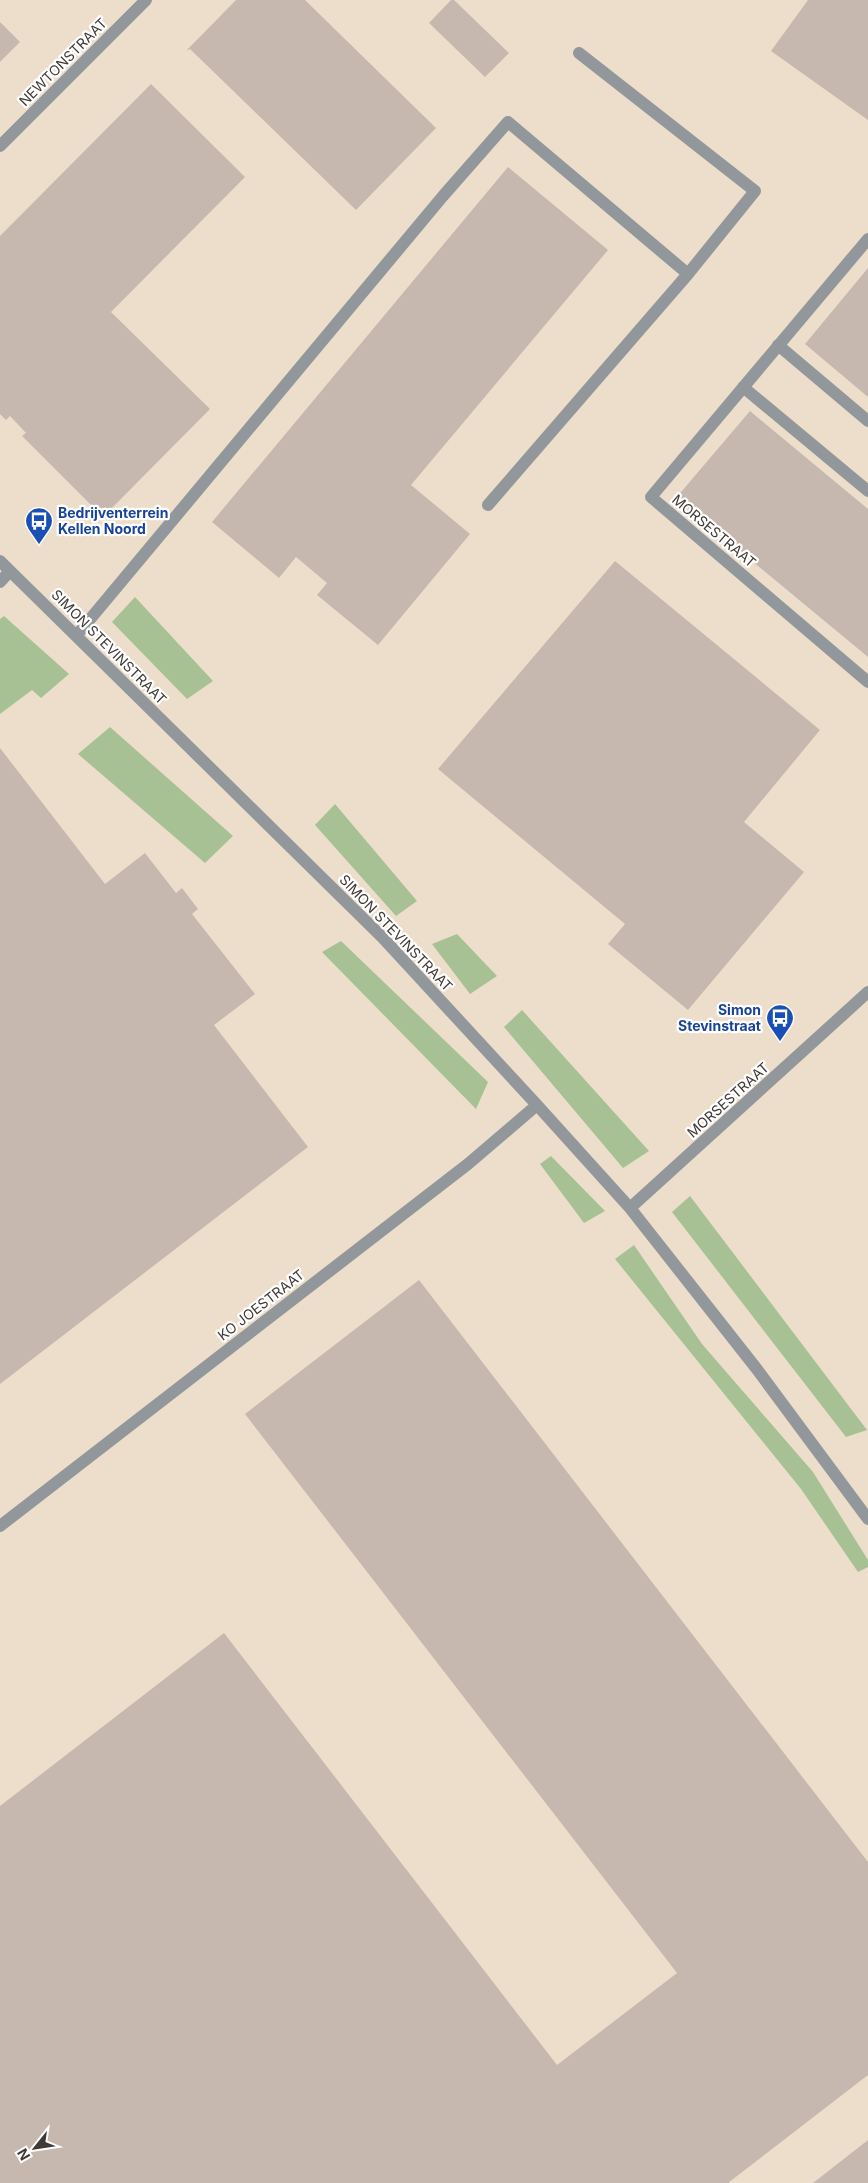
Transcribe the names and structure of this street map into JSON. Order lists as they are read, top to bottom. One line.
{"streets":{"street":["NEWTONSTRAAT","MORSESTRAAT","SIMON STEVINSTRAAT","KO JOESTRAAT"]},"crossings":[["MORSESTRAAT","SIMON STEVINSTRAAT"],["SIMON STEVINSTRAAT","KO JOESTRAAT"]],"places":{"bus stop":["Bedrijventerrein Kellen Noord","Simon Stevinstraat"]},"north":"bottom left"}
